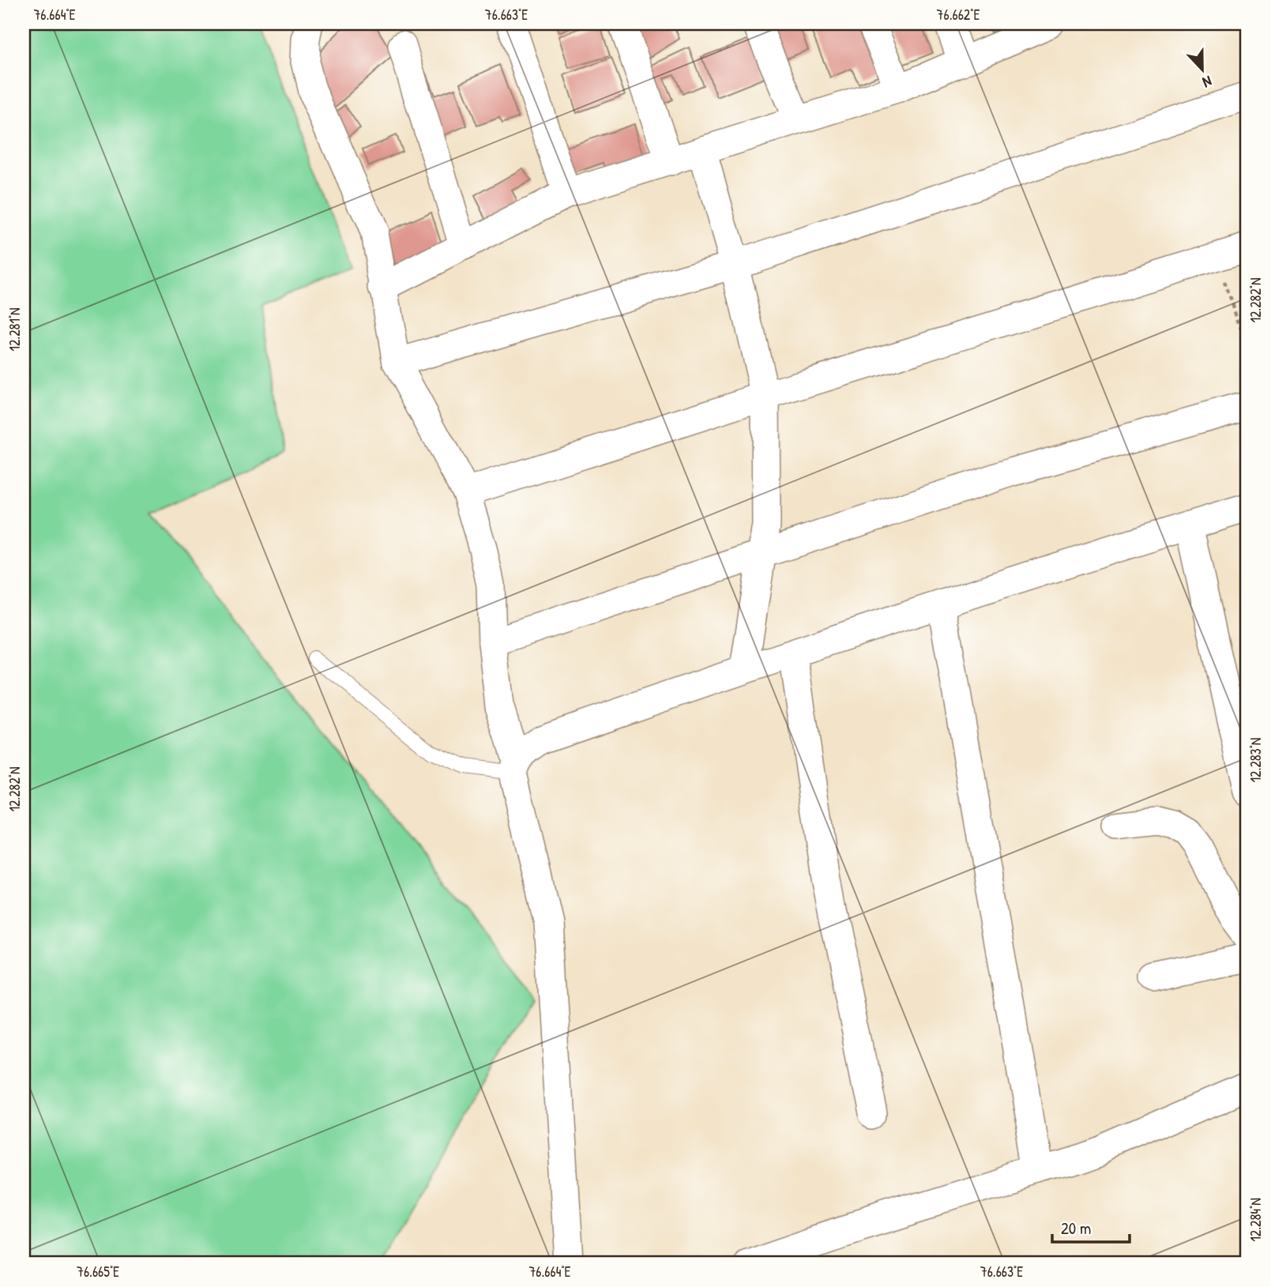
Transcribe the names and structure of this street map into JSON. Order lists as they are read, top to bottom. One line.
{"scale_bar":"20 m","north":"bottom","coordinates":["76.664°E","76.663°E","76.662°E","12.282°N","12.281°N","12.283°N","12.284°N","76.665°E"]}
